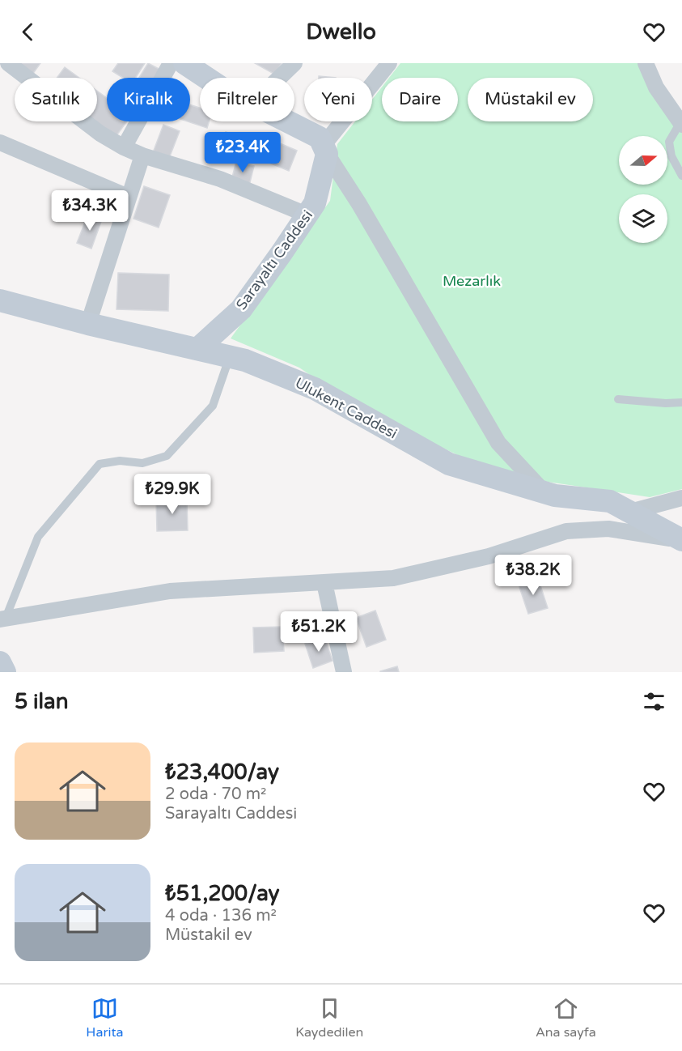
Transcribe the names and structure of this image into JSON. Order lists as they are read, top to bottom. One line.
{"streets":{"street":["Sarayaltı Caddesi","Ulukent Caddesi"]},"crossings":[["Sarayaltı Caddesi","Ulukent Caddesi"]],"parks":["Mezarlık"],"north":"right","page":{"header":"Dwello","chip":["Satılık","Kiralık","Filtreler","Yeni","Daire","Müstakil ev"],"price":["₺23.4K","₺34.3K","₺29.9K","₺38.2K","₺51.2K"],"heading":"5 ilan","list":[{"name":"₺23,400/ay","note":"2 oda · 70 m² · Sarayaltı Caddesi"},{"name":"₺51,200/ay","note":"4 oda · 136 m² · Müstakil ev"}],"tabs":["Harita","Kaydedilen","Ana sayfa"]}}
